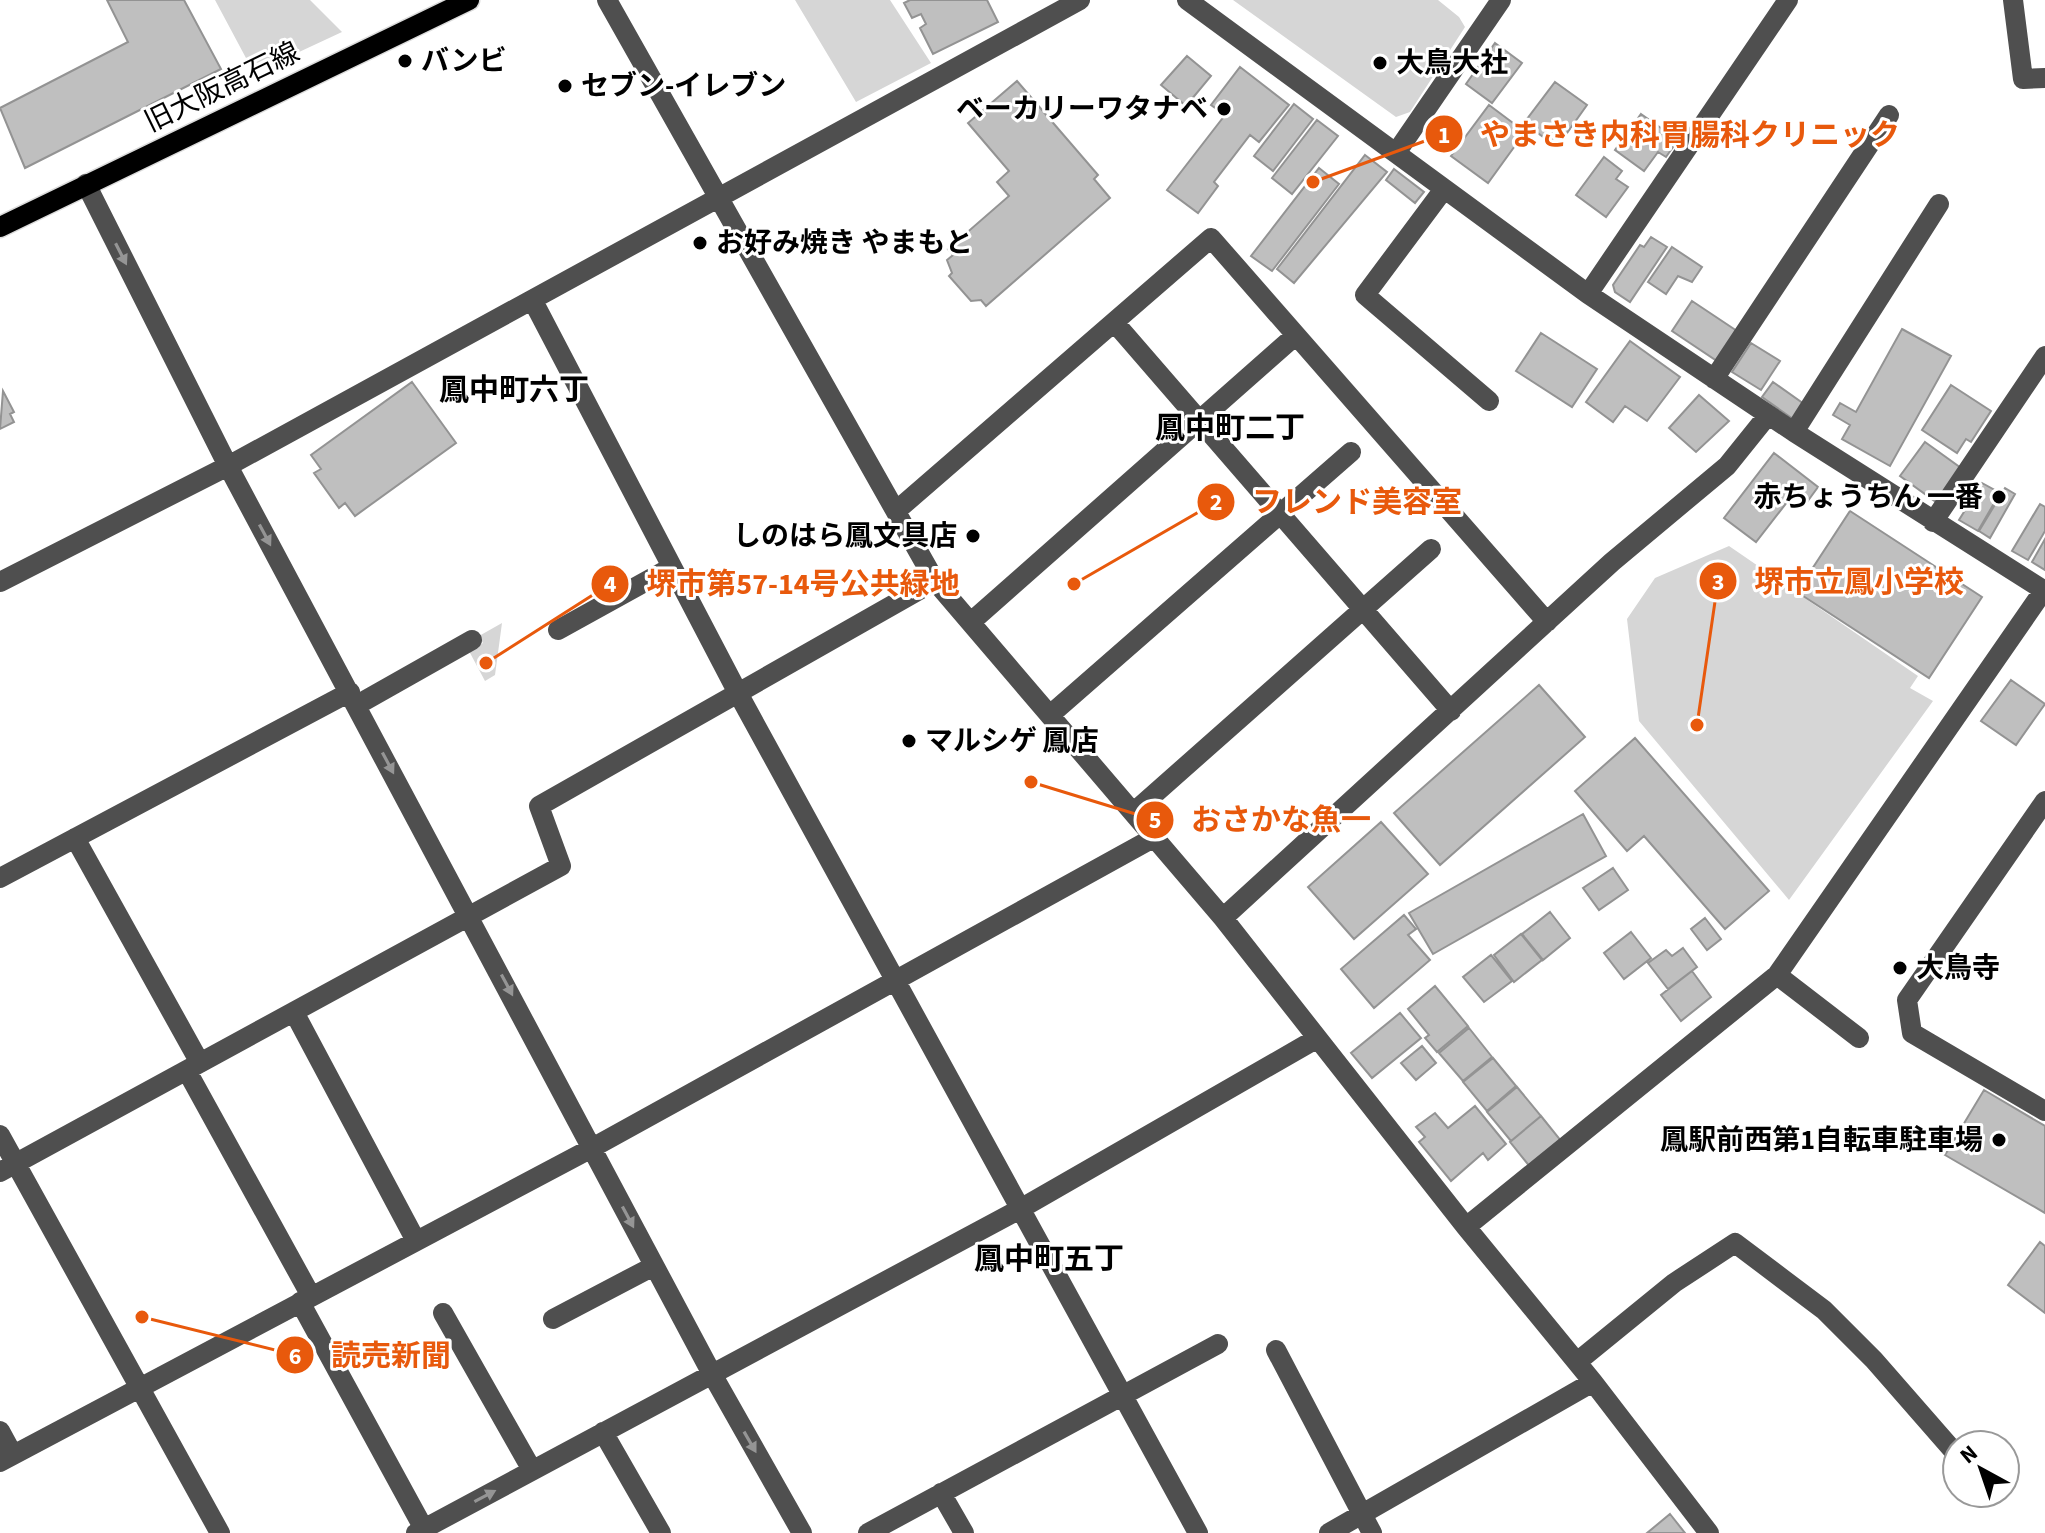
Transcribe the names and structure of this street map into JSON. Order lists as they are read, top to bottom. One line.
{"streets":{"main road":["旧大阪高石線"]},"districts":["鳳中町六丁","鳳中町二丁","鳳中町五丁"],"places":["バンビ","大鳥大社","セブン-イレブン","ベーカリーワタナベ","やまさき内科胃腸科クリニック","お好み焼き やまもと","赤ちょうちん 一番","しのはら鳳文具店","フレンド美容室","堺市第57-14号公共緑地","堺市立鳳小学校","マルシゲ 鳳店","おさかな魚一","大鳥寺","鳳駅前西第1自転車駐車場","読売新聞"],"north":"top left"}
